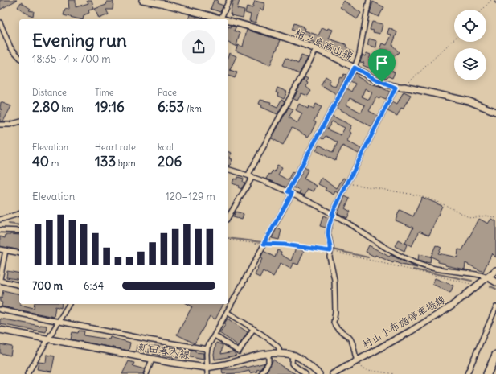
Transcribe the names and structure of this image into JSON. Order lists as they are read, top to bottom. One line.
{"streets":{"main road":["相ノ島高山線","村山小布施停車場線","新田春木線"]},"page":{"heading":["Evening run","18:35 · 4 × 700 m"],"stats":[["Distance","2.80 km"],["Time","19:16"],["Pace","6:53 /km"],["Elevation","40 m"],["Heart rate","133 bpm"],["kcal","206"]],"chart":["Elevation","120–129 m"],"list":[{"name":"700 m","note":"6:34"}]}}
